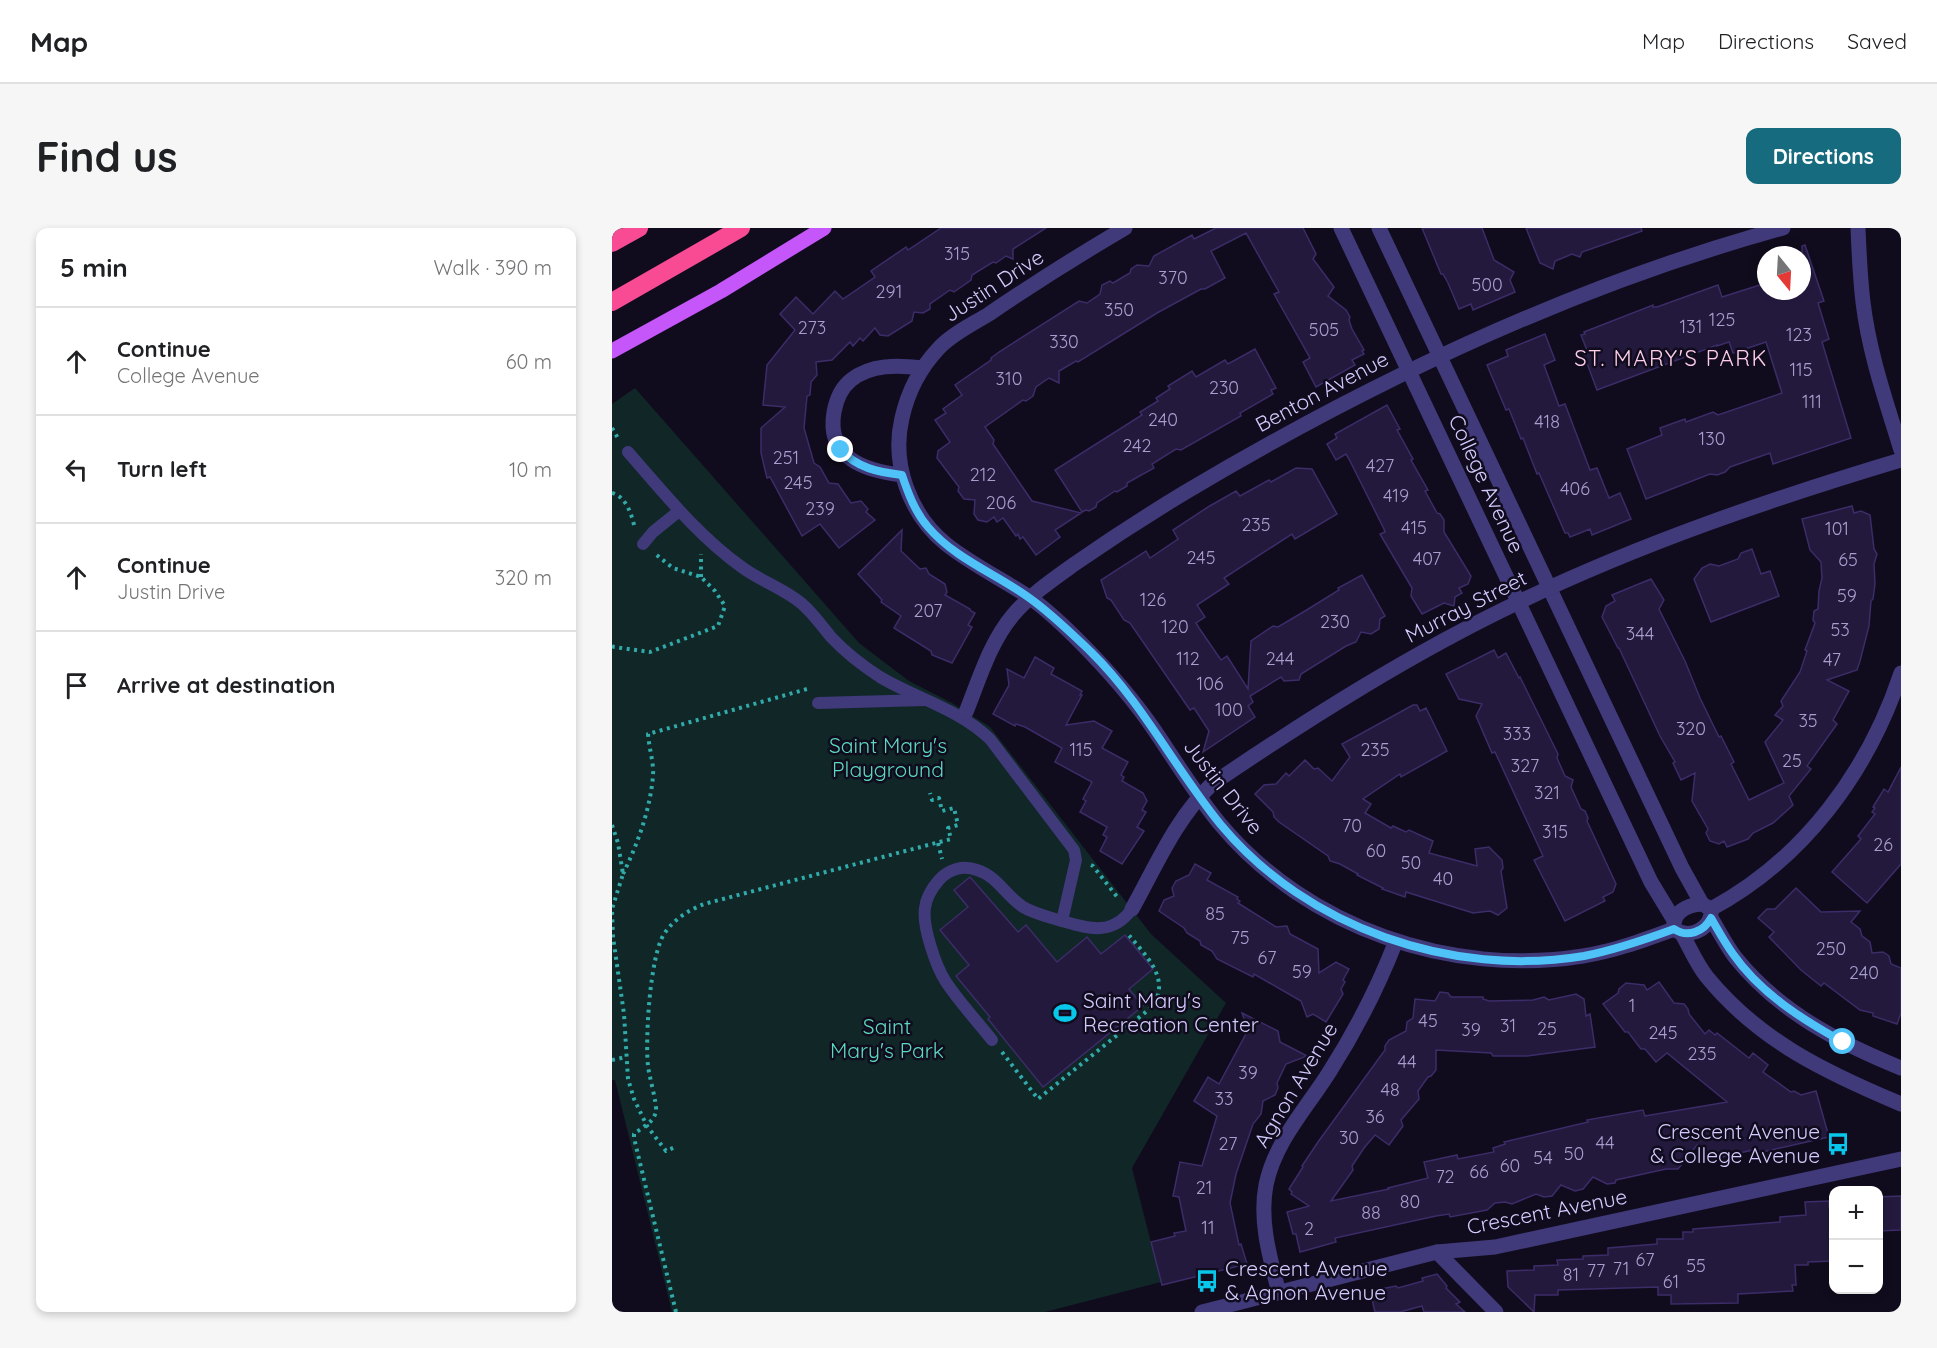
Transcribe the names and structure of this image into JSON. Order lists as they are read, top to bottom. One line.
{"streets":{"street":["Justin Drive","Benton Avenue","College Avenue","Murray Street","Agnon Avenue","Crescent Avenue"]},"crossings":[["Justin Drive","Benton Avenue"],["Justin Drive","College Avenue"],["Justin Drive","Murray Street"],["Justin Drive","Agnon Avenue"],["Benton Avenue","College Avenue"],["College Avenue","Murray Street"],["Agnon Avenue","Crescent Avenue"]],"districts":["ST. MARY'S PARK"],"parks":["Saint Mary's Playground","Saint Mary's Park"],"places":{"sports":["Saint Mary's Recreation Center"],"bus stop":["Crescent Avenue & College Avenue","Crescent Avenue & Agnon Avenue"]},"house_numbers":["315","370","500","291","350","125","131","273","505","123","330","115","310","230","111","240","418","130","242","251","427","212","245","406","419","206","239","235","415","101","245","407","65","59","126","207","230","120","53","344","112","244","47","106","100","35","320","333","115","235","25","327","321","70","315","26","60","50","40","85","75","250","67","59","240","1","45","31","25","39","245","235","44","39","48","33","36","30","44","27","50","54","60","66","72","21","80","88","11","2","67","55","71","77","81","61"],"north":"bottom","page":{"header":"Map","nav":["Map","Directions","Saved"],"buttons":"Directions","title":"Find us","heading":["5 min","Walk · 390 m"],"list":[["Continue","College Avenue","60 m"],["Turn left","10 m"],["Continue","Justin Drive","320 m"],"Arrive at destination"],"map_buttons":["+","−"]}}
